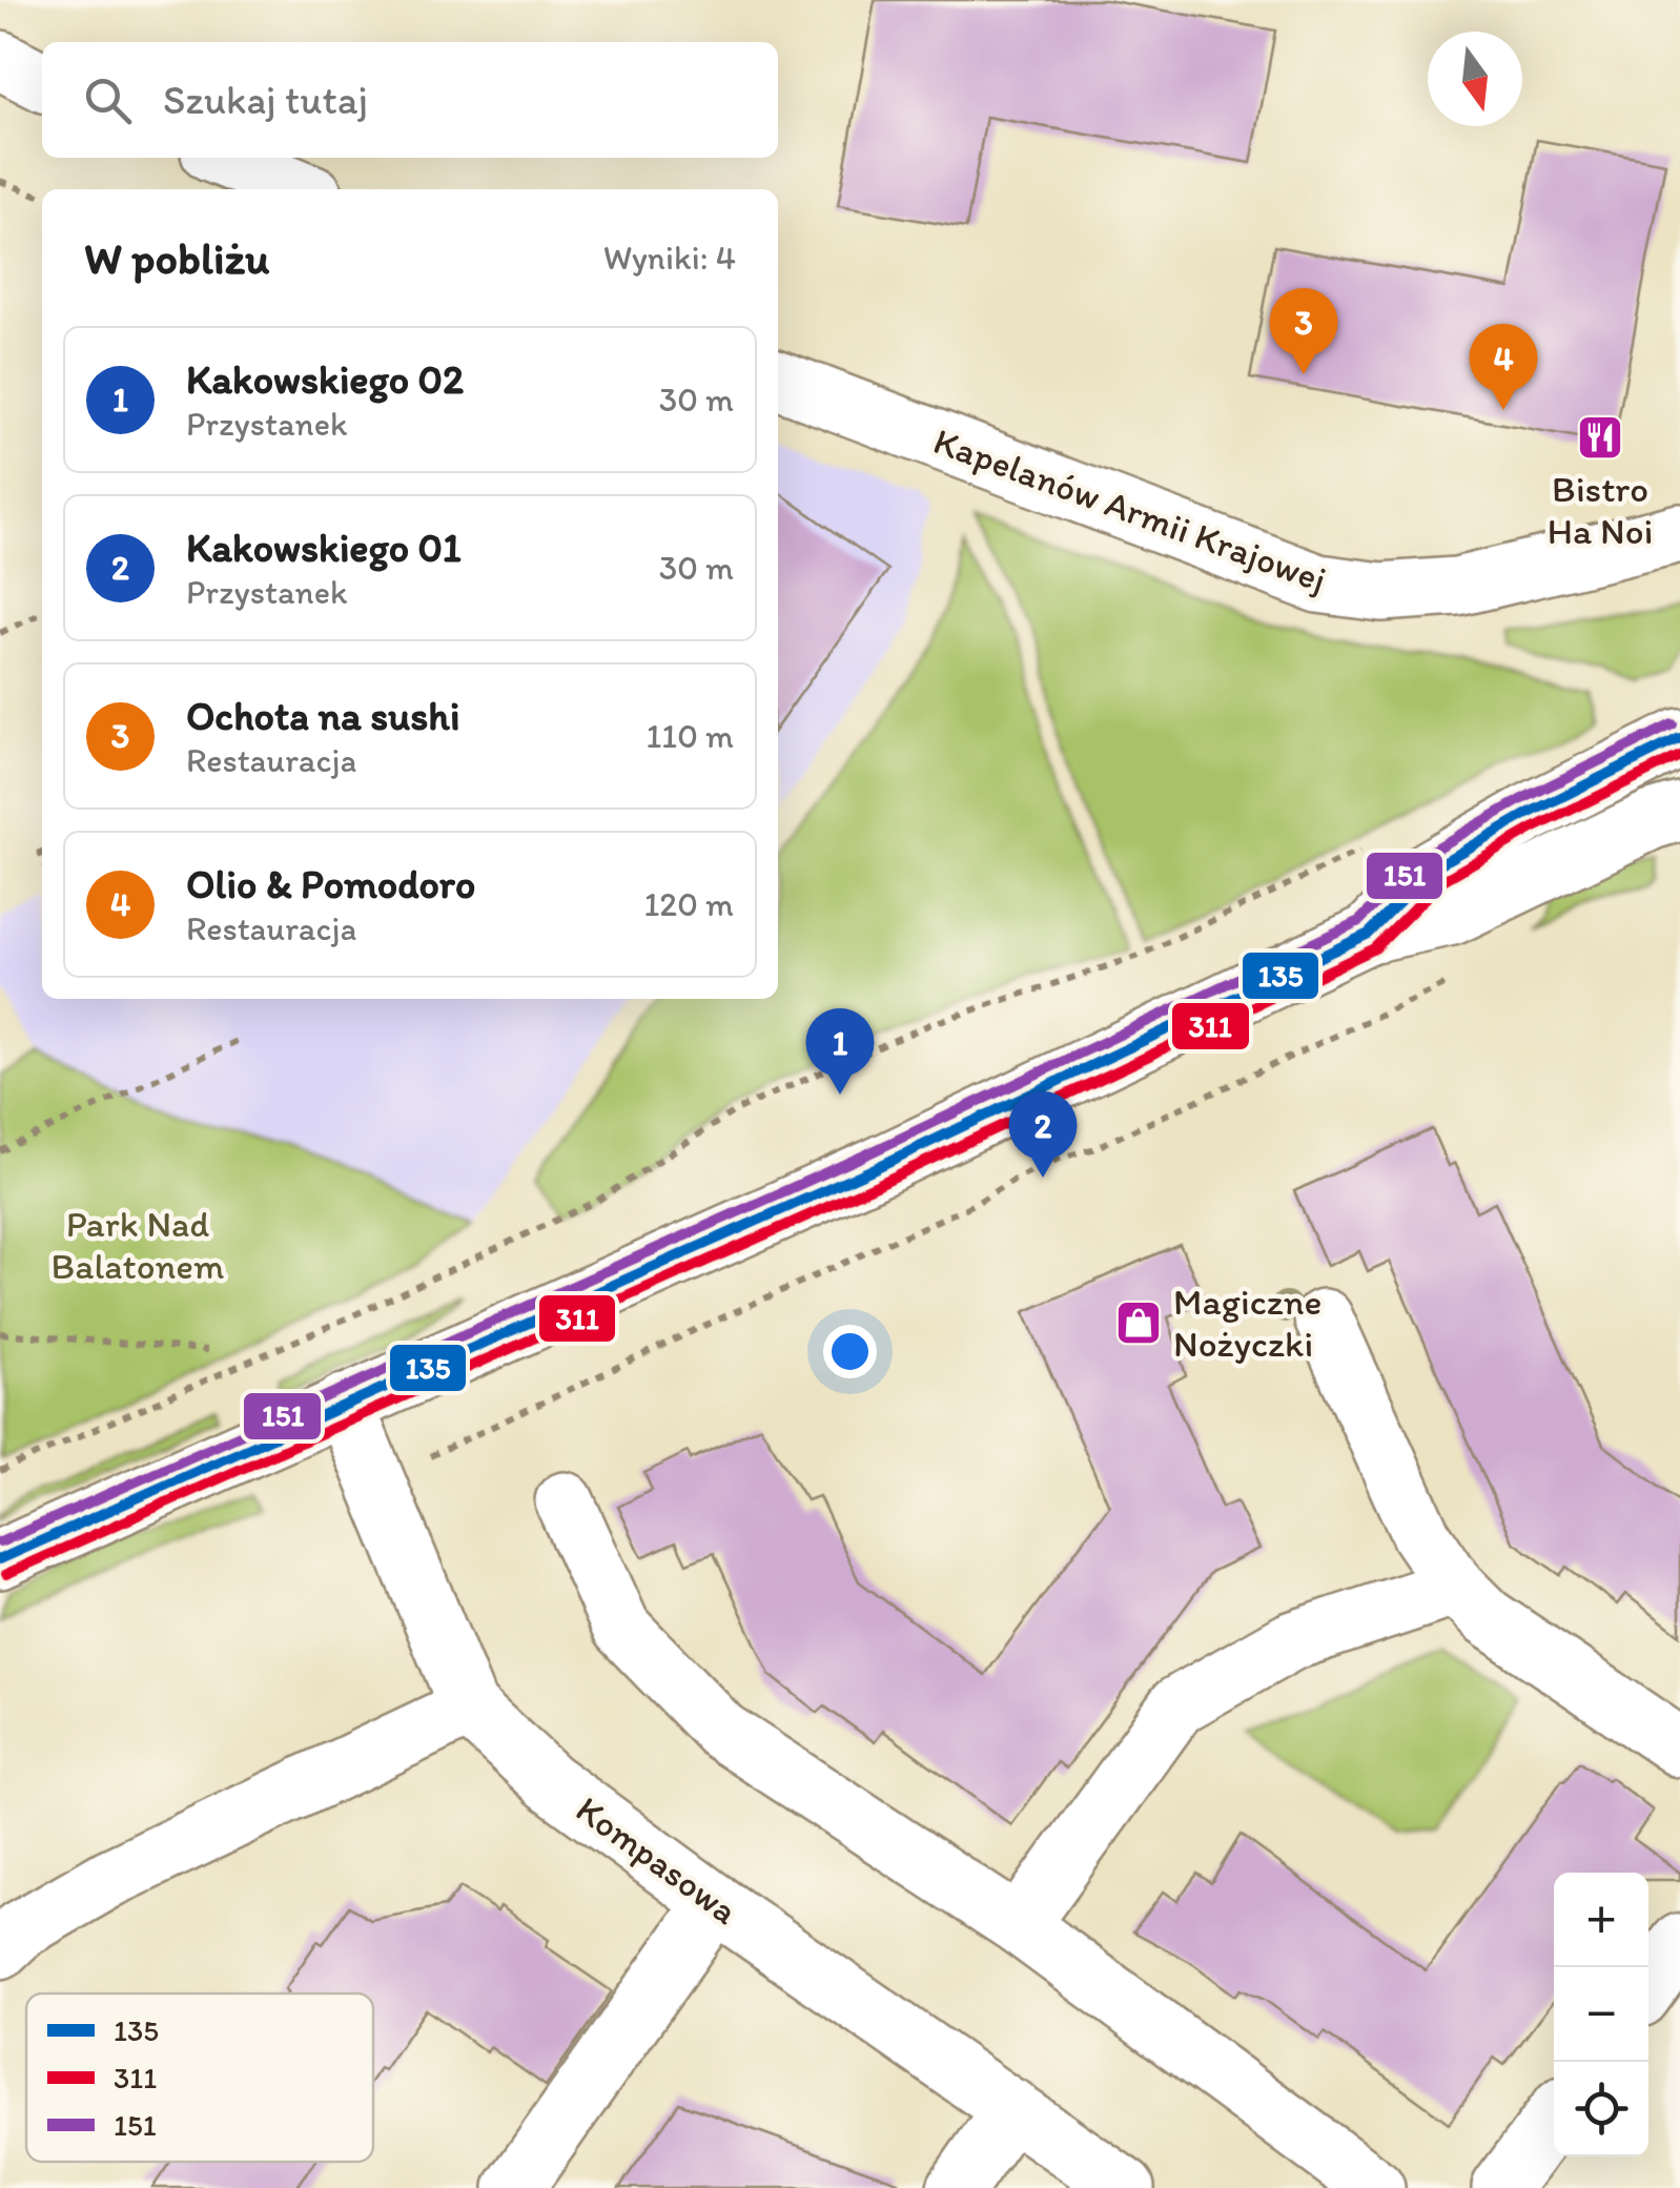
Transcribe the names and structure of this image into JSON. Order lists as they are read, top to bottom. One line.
{"streets":{"street":["Kapelanów Armii Krajowej","Kompasowa"]},"parks":["Park Nad Balatonem"],"places":{"restaurant":["Bistro Ha Noi"],"shop":["Magiczne Nożyczki"]},"lines":["transit line 151","transit line 135","transit line 311"],"legend":["135","311","151"],"north":"bottom","page":{"search":"Szukaj tutaj","heading":["W pobliżu","Wyniki: 4"],"pins":["3","4","1","2"],"list":[{"mark":"1","name":"Kakowskiego 02","note":"Przystanek","value":"30 m"},{"mark":"2","name":"Kakowskiego 01","note":"Przystanek","value":"30 m"},{"mark":"3","name":"Ochota na sushi","note":"Restauracja","value":"110 m"},{"mark":"4","name":"Olio & Pomodoro","note":"Restauracja","value":"120 m"}],"map_buttons":["+","−"]}}
